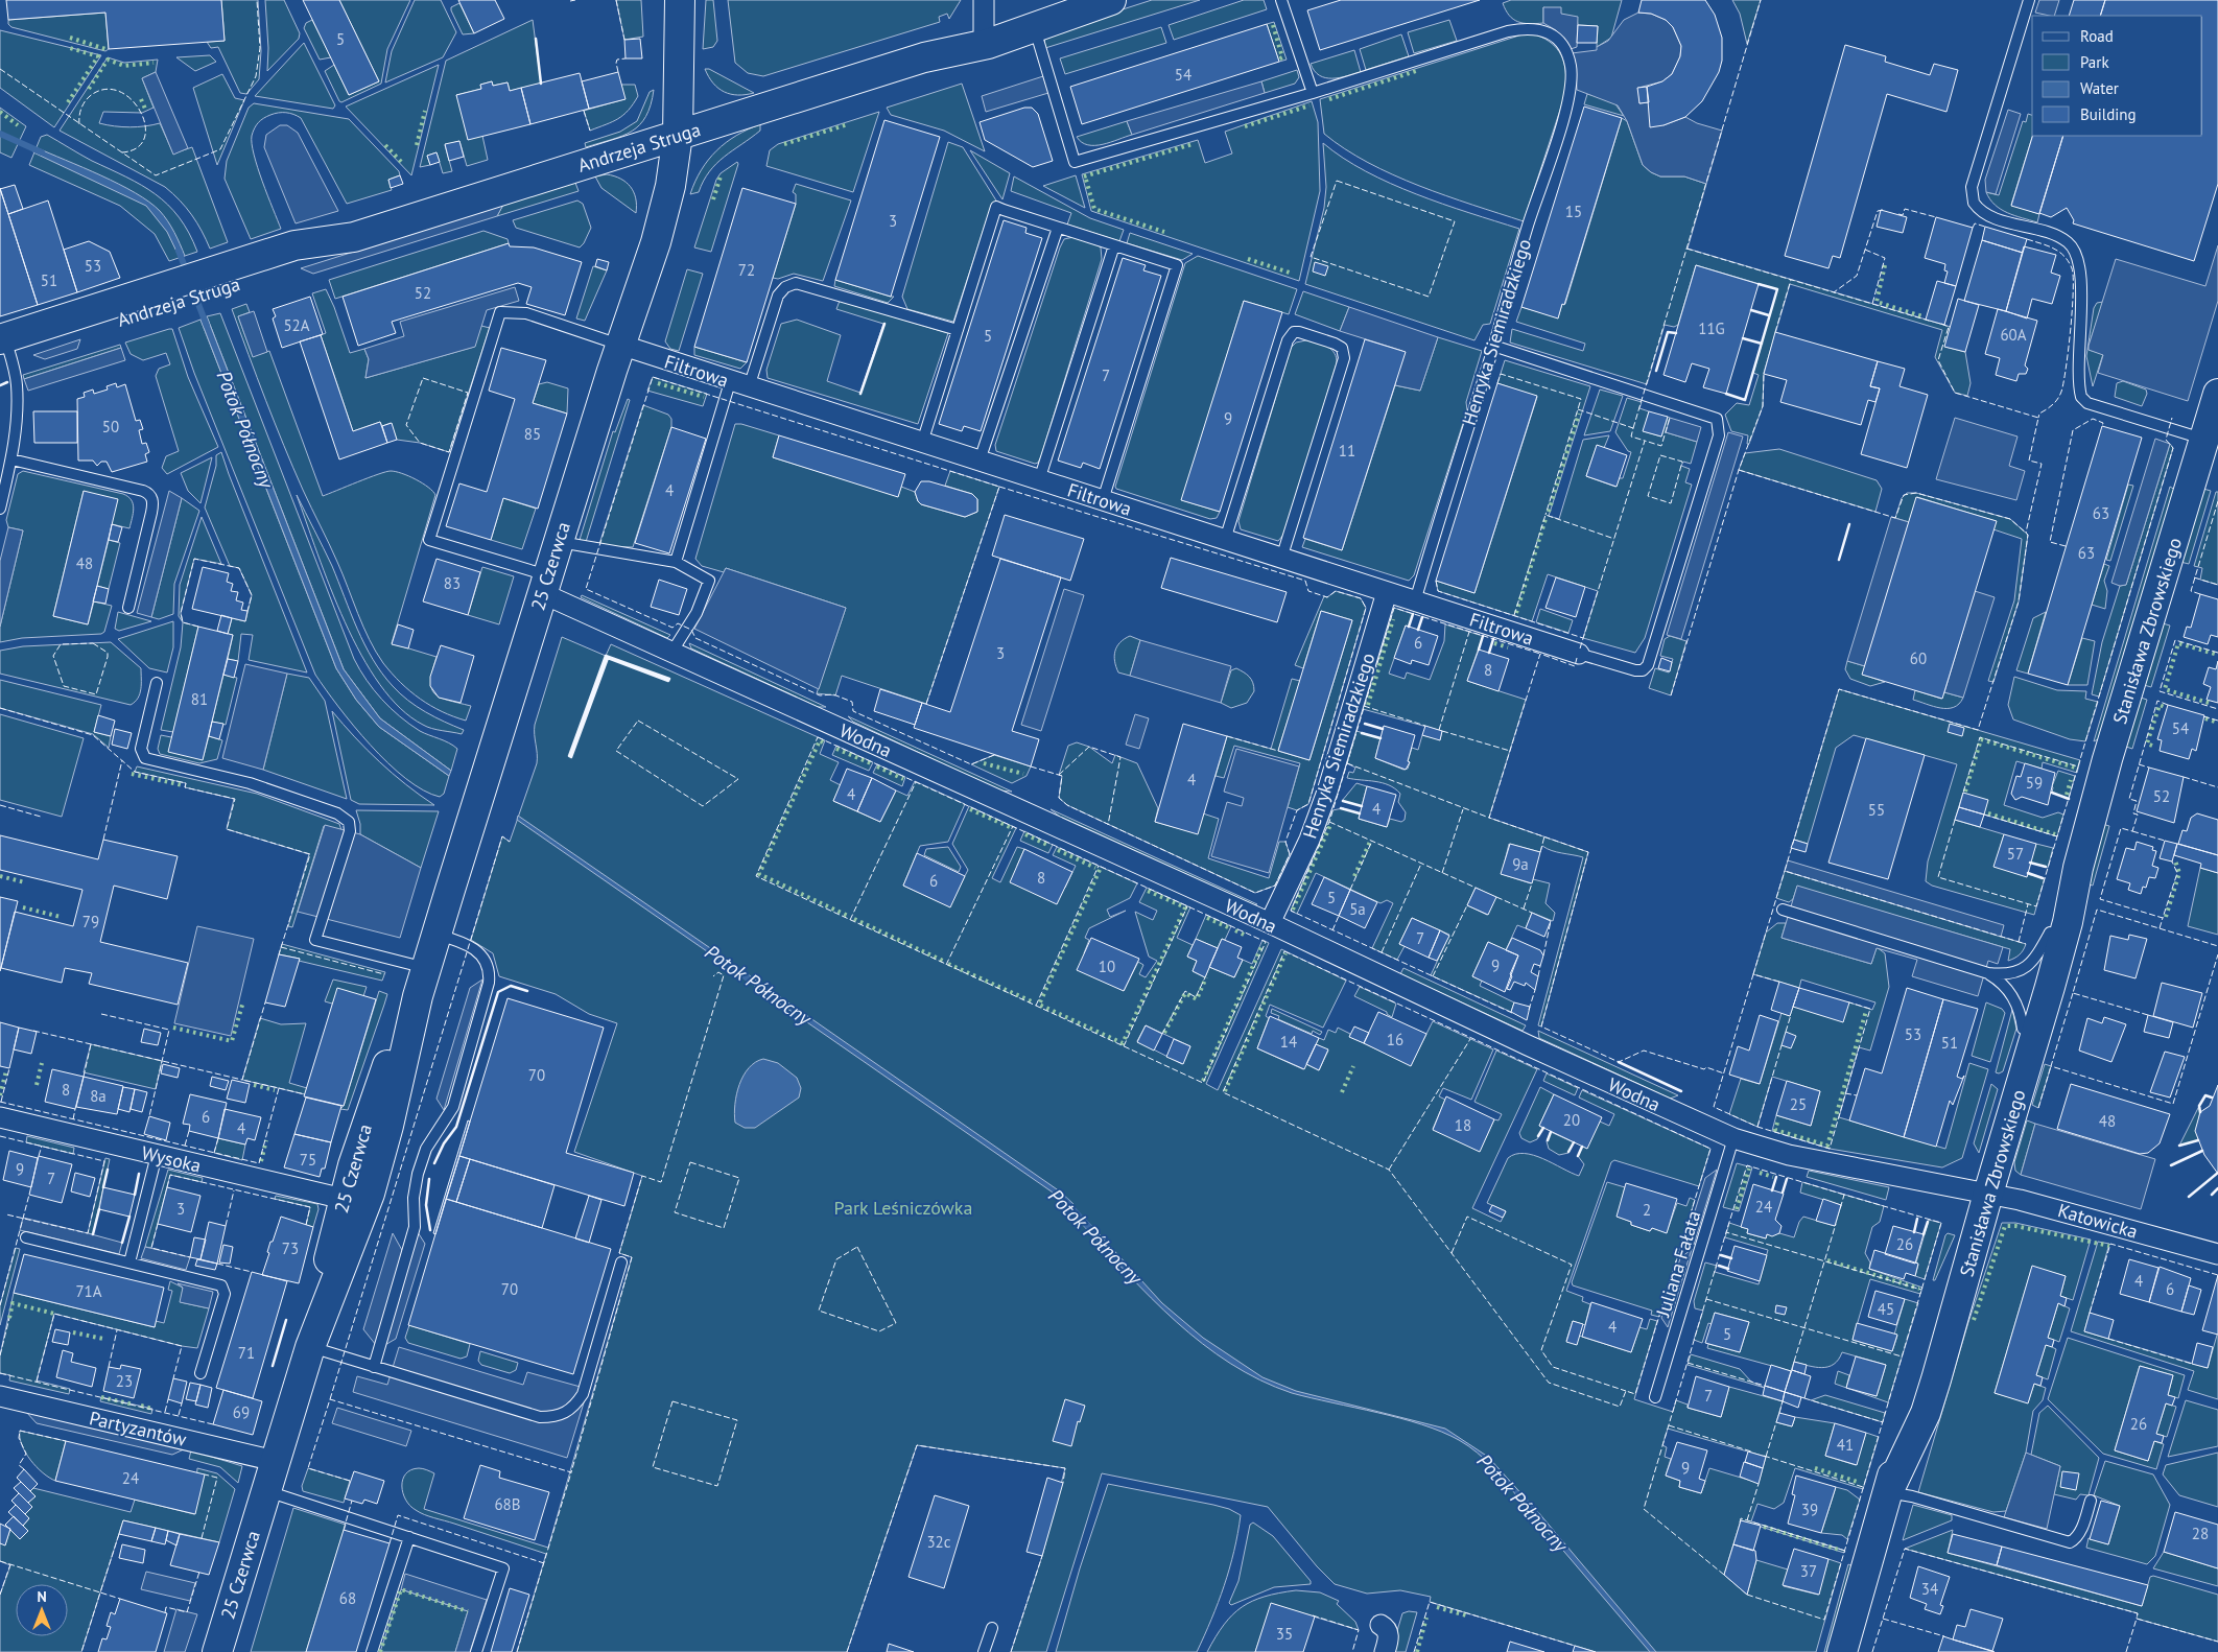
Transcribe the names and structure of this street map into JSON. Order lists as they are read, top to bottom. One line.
{"streets":{"street":["Andrzeja Struga","Henryka Siemiradzkiego","Filtrowa","25 Czerwca","Stanisława Zbrowskiego","Wodna","Wysoka","Katowicka","Partyzantów"],"lane":["Juliana Fałata"]},"crossings":[["Andrzeja Struga","25 Czerwca"],["Henryka Siemiradzkiego","Filtrowa"],["Henryka Siemiradzkiego","Wodna"],["Filtrowa","25 Czerwca"],["25 Czerwca","Wodna"],["25 Czerwca","Wysoka"],["25 Czerwca","Partyzantów"],["Stanisława Zbrowskiego","Wodna"],["Stanisława Zbrowskiego","Katowicka"],["Wodna","Katowicka"],["Wodna","Juliana Fałata"]],"water":["Potok Północny"],"parks":["Park Leśniczówka"],"house_numbers":["5","54","15","3","53","72","51","52","52A","11G","60A","5","7","9","50","85","11","4","63","63","48","83","6","3","60","8","81","54","4","59","4","52","4","55","57","9a","8","6","5","5a","79","7","9","10","53","16","14","51","70","8","8a","25","6","20","48","18","4","75","9","7","24","3","2","26","73","4","70","6","71A","45","4","5","71","23","7","69","26","41","9","24","68B","39","28","32c","37","34","68","35"],"legend":["Road","Park","Water","Building"],"north":"top"}
